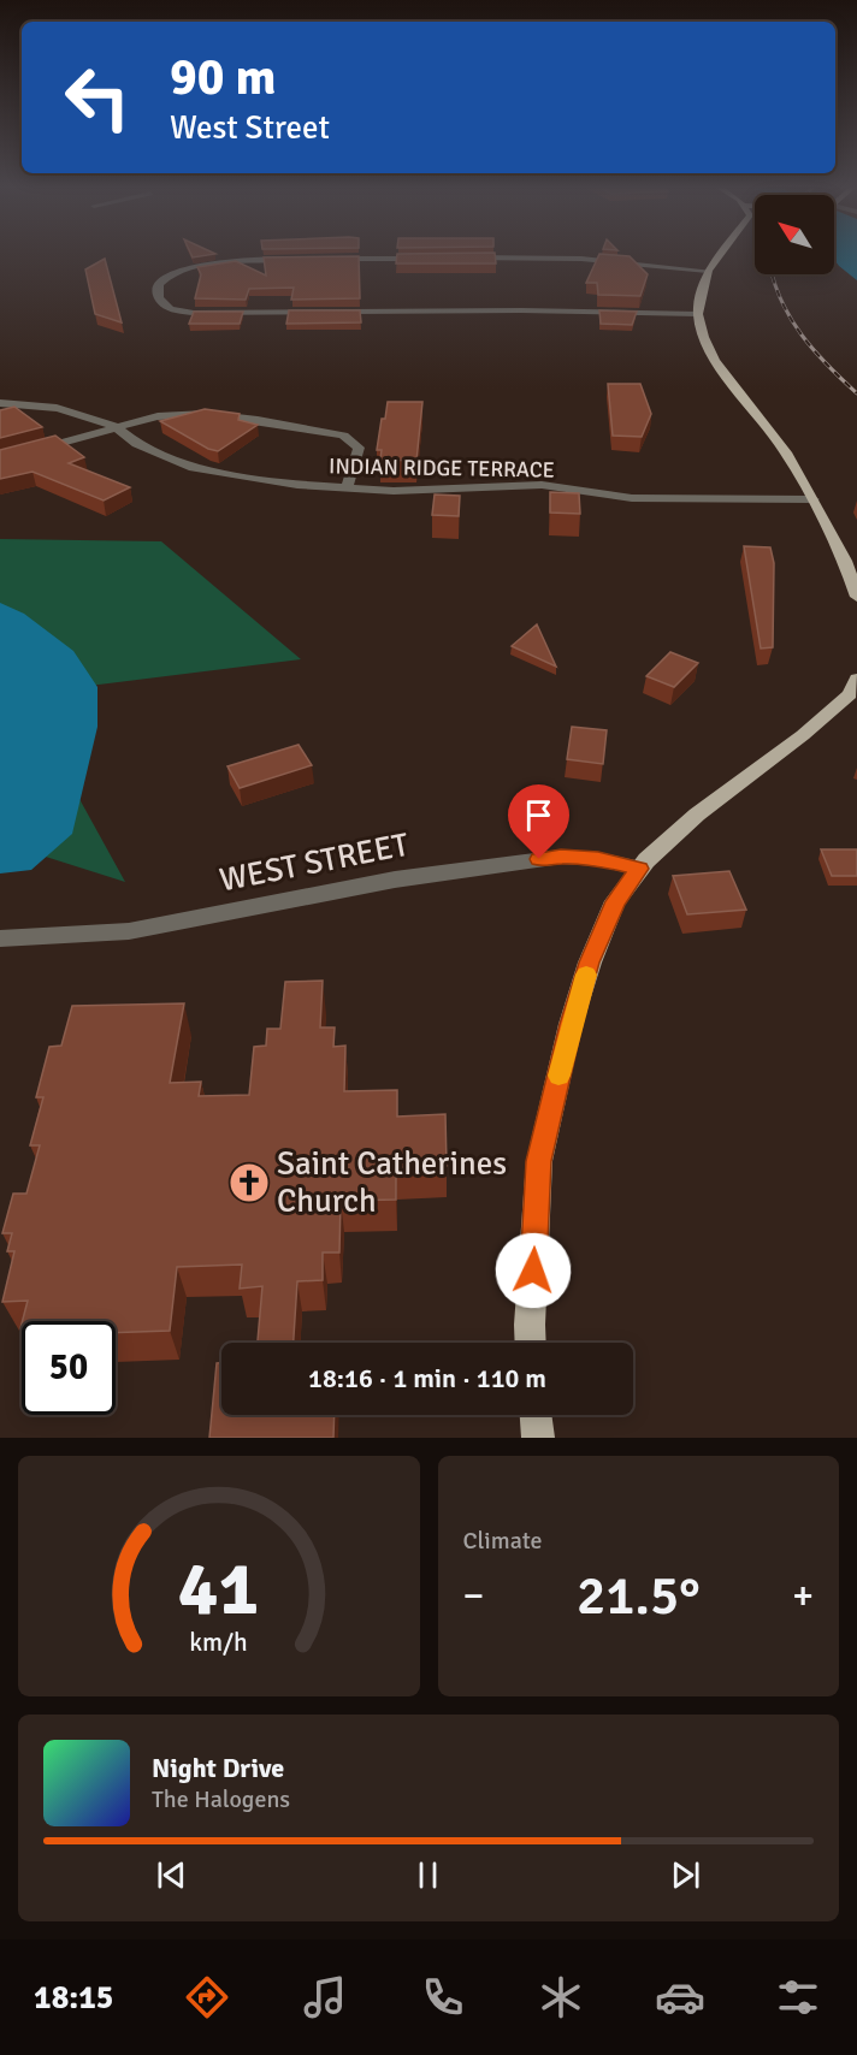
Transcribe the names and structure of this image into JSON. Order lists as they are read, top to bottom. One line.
{"streets":{"street":["INDIAN RIDGE TERRACE","WEST STREET"]},"places":{"church":["Saint Catherines Church"]},"north":"top left","page":{"turn":["90 m","West Street"],"limit":"50","trip":"18:16 · 1 min · 110 m","tile":"Climate","heat":["−","21.5°","+"],"song":["Night Drive","The Halogens"],"tabs":"18:15","gauge":["41","km/h"]}}
